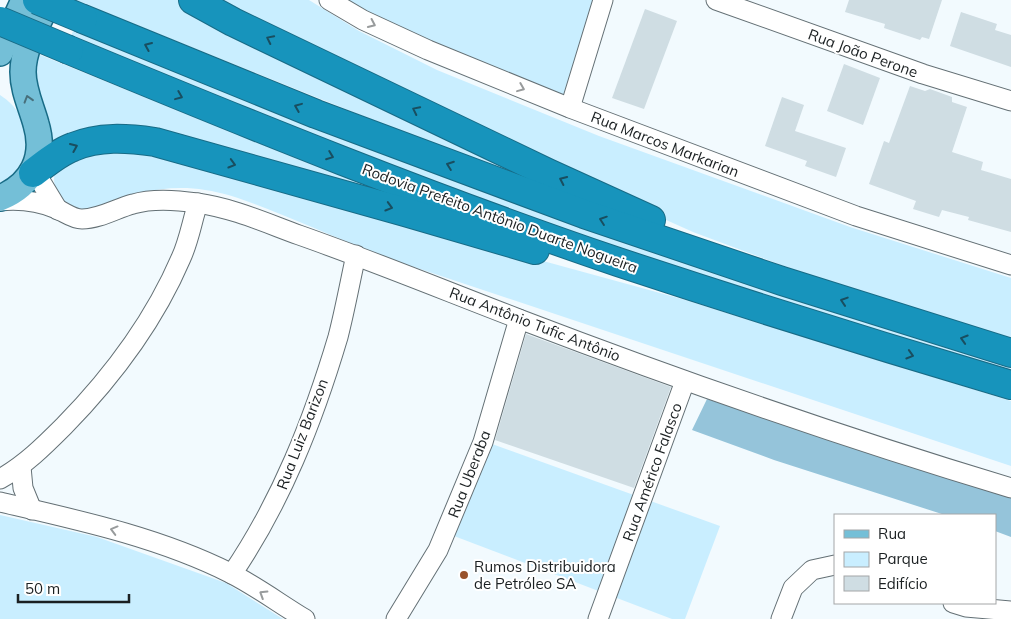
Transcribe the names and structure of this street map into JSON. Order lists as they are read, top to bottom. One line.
{"streets":{"highway":["Rodovia Prefeito Antônio Duarte Nogueira"],"street":["Rua João Perone","Rua Marcos Markarian","Rua Antônio Tufic Antônio","Rua Luiz Barizon","Rua Américo Falasco","Rua Uberaba"]},"crossings":[["Rua Antônio Tufic Antônio","Rua Luiz Barizon"],["Rua Antônio Tufic Antônio","Rua Américo Falasco"],["Rua Antônio Tufic Antônio","Rua Uberaba"]],"one_way":["Rua Marcos Markarian"],"places":["Rumos Distribuidora de Petróleo SA"],"legend":["Rua","Parque","Edifício"],"scale_bar":"50 m"}
